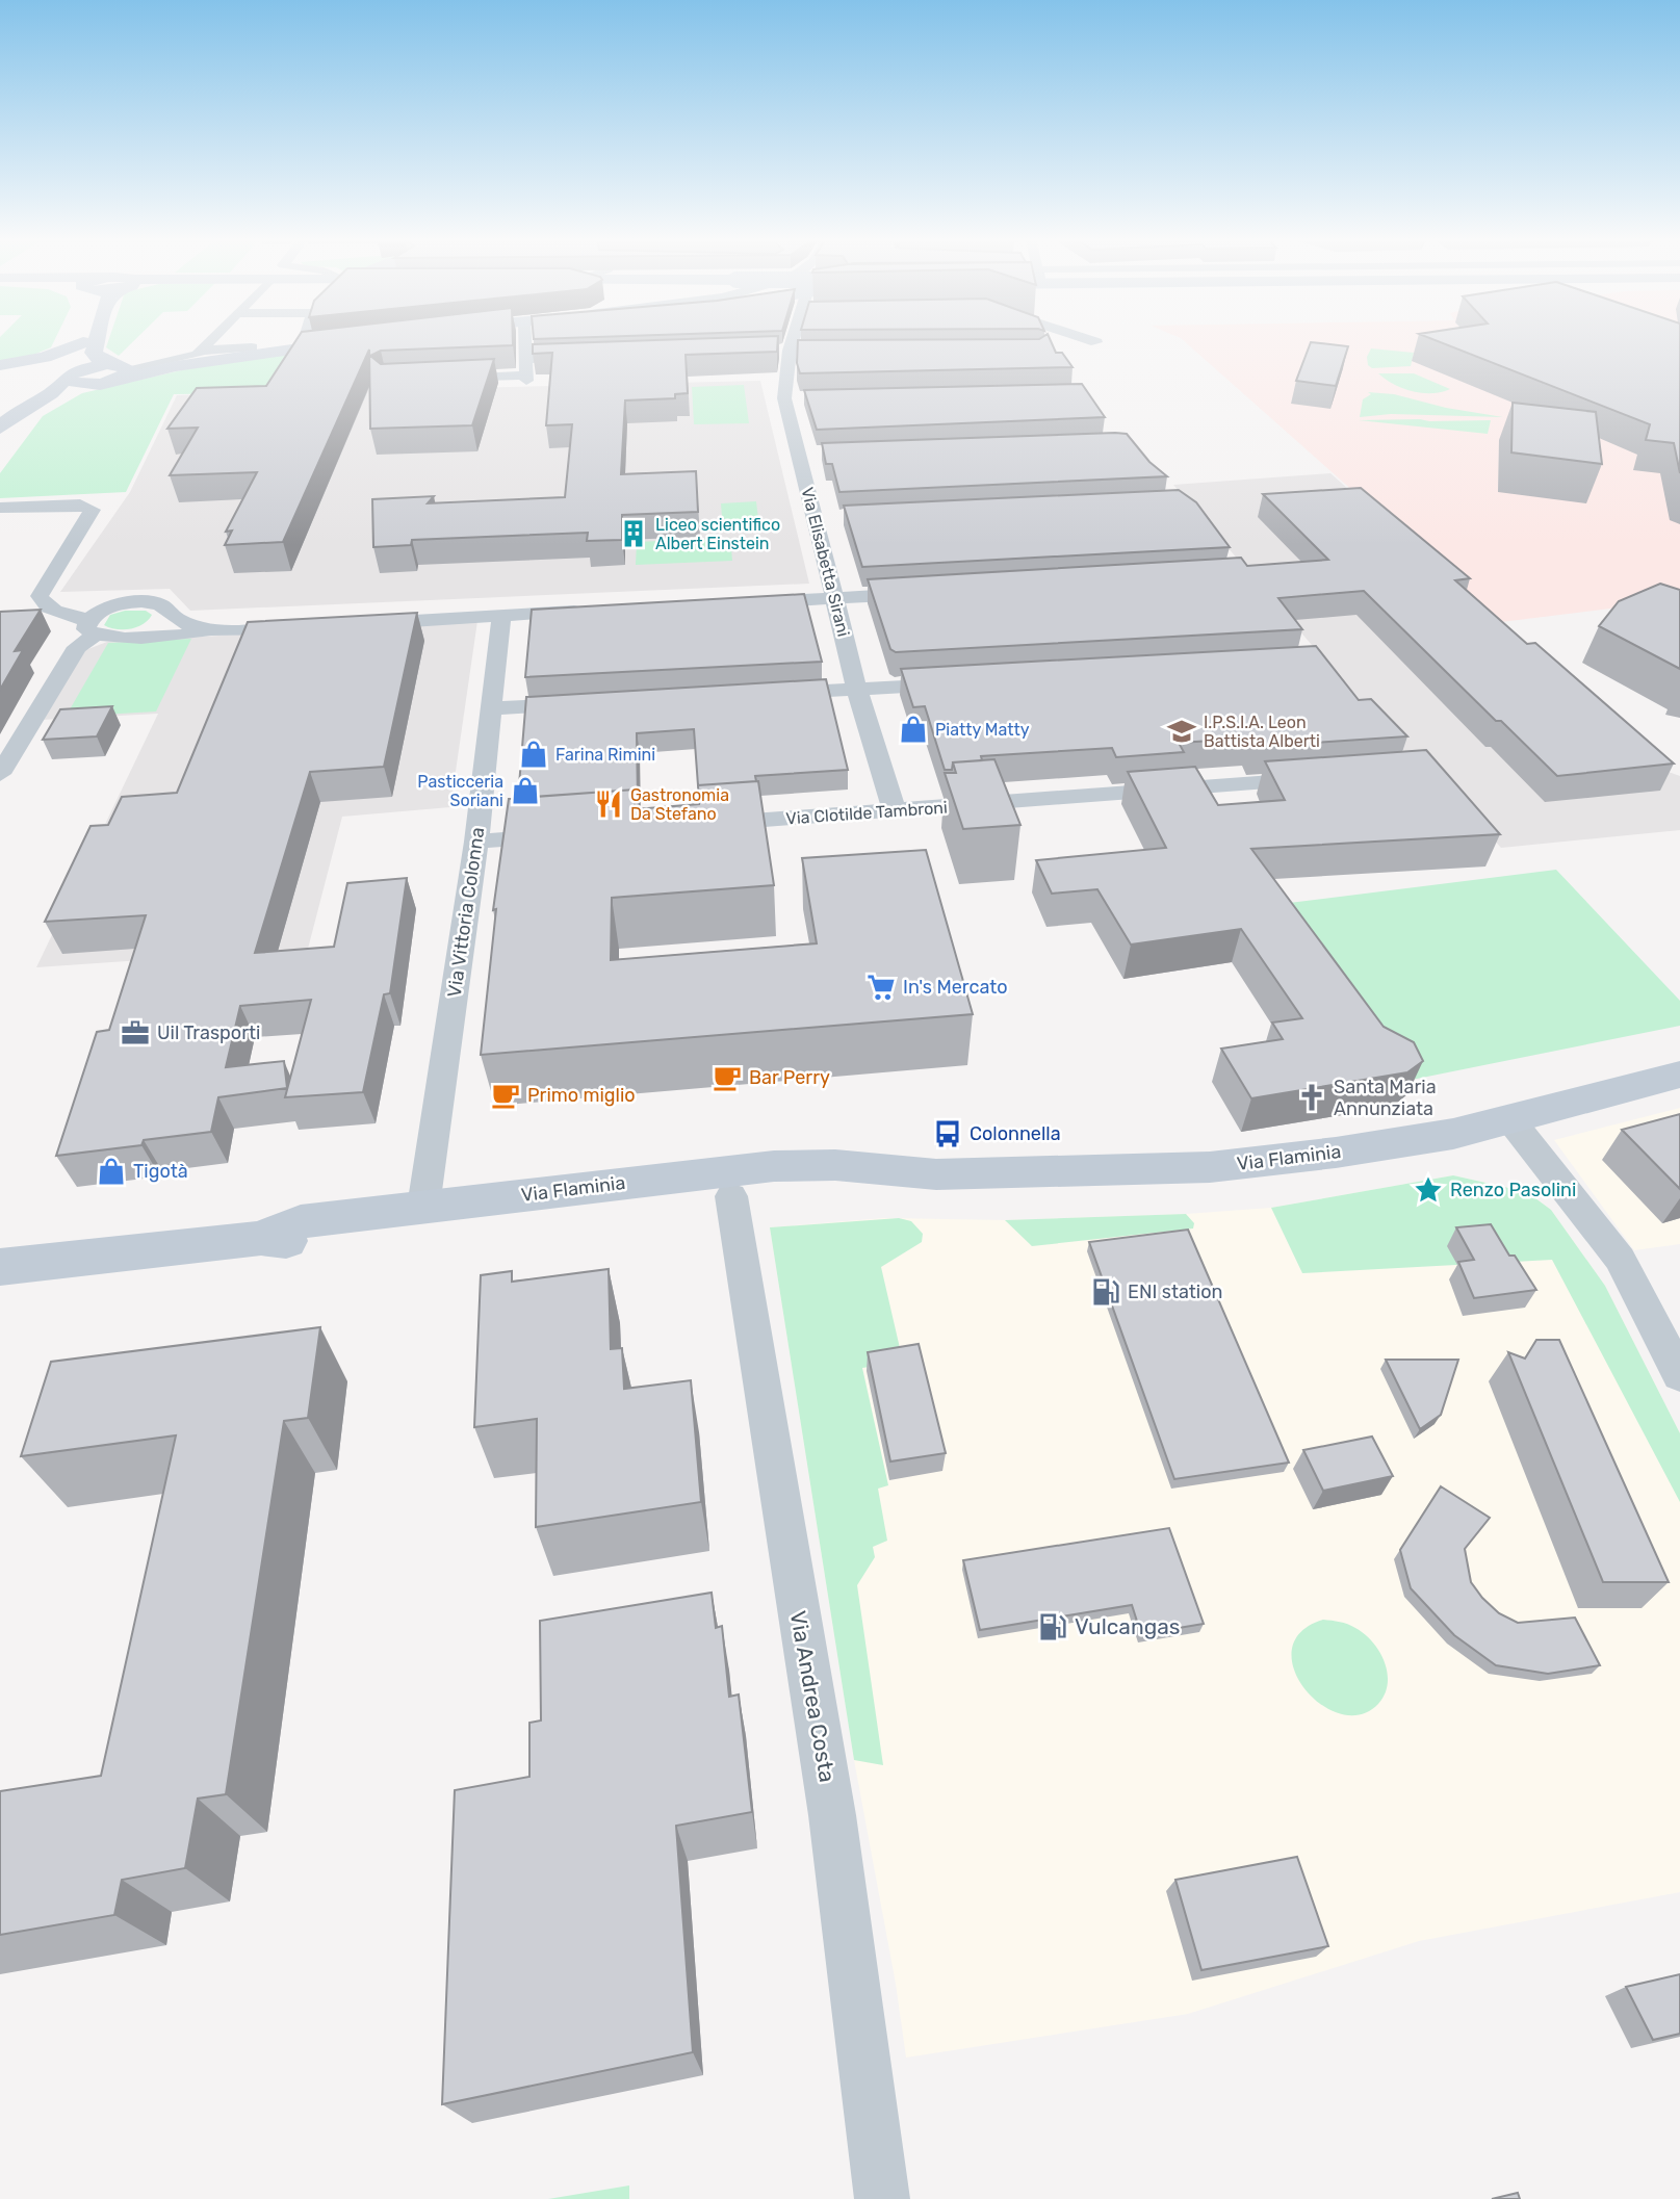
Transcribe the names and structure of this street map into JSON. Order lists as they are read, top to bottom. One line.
{"streets":{"main road":["Via Flaminia"],"street":["Via Elisabetta Sirani","Via Clotilde Tambroni","Via Vittoria Colonna","Via Andrea Costa"]},"crossings":[["Via Elisabetta Sirani","Via Clotilde Tambroni"],["Via Vittoria Colonna","Via Flaminia"],["Via Flaminia","Via Andrea Costa"]],"places":{"building":["Liceo scientifico Albert Einstein"],"shop":["Piatty Matty","Farina Rimini","Pasticceria Soriani","Tigotà"],"school or university":["I.P.S.I.A. Leon Battista Alberti"],"restaurant":["Gastronomia Da Stefano"],"supermarket":["In's Mercato"],"office":["Uil Trasporti"],"cafe":["Bar Perry","Primo miglio"],"church":["Santa Maria Annunziata"],"bus stop":["Colonnella"],"place":["Renzo Pasolini"],"fuel station":["ENI station","Vulcangas"]}}
